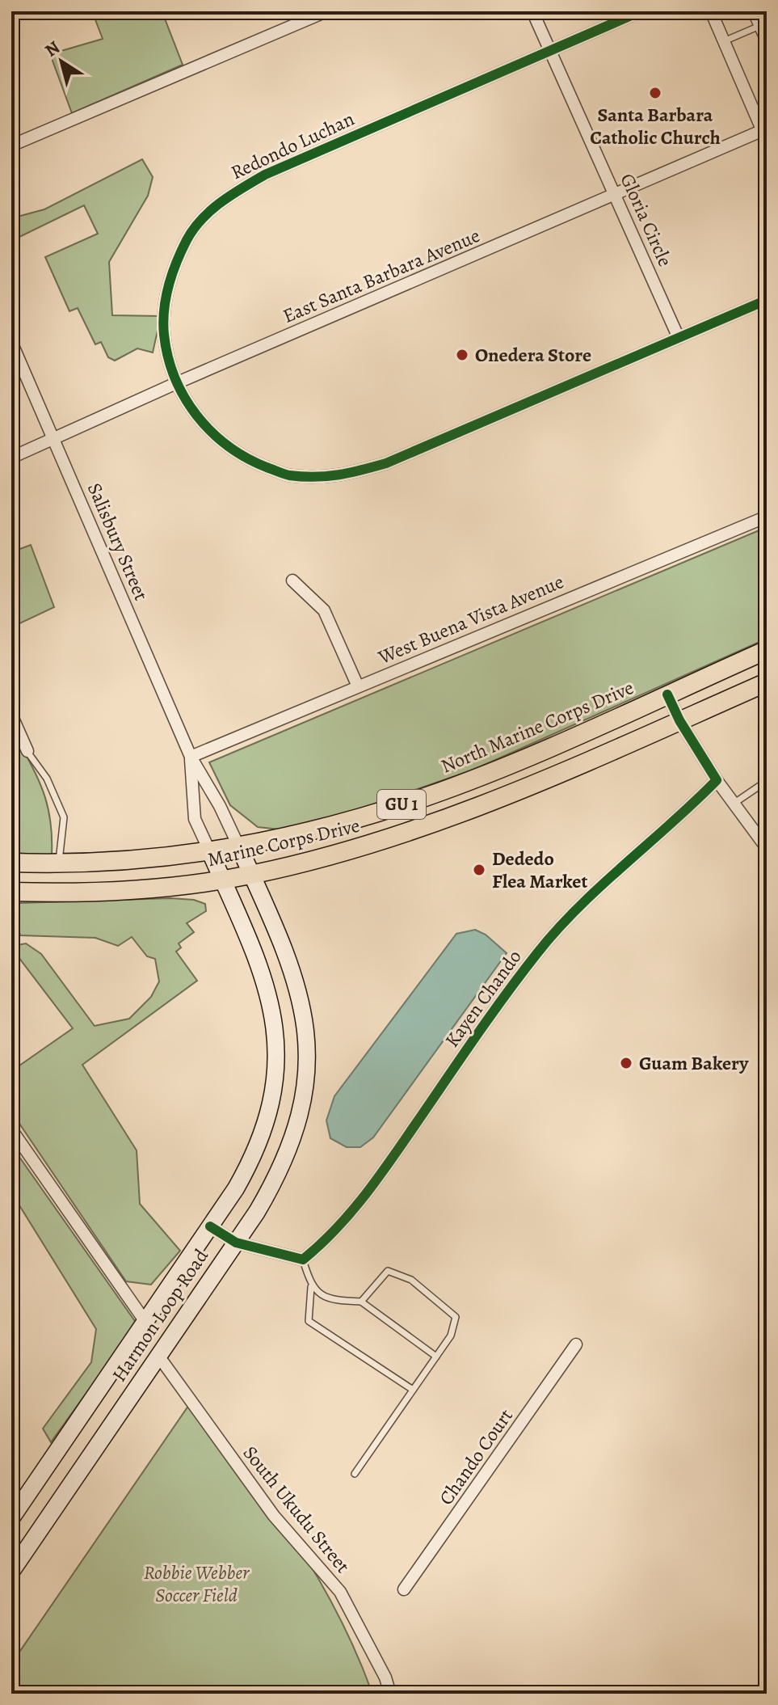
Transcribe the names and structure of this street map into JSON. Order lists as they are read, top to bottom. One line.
{"streets":{"main road":["North Marine Corps Drive","GU 1","Marine Corps Drive","Harmon Loop Road"],"street":["Redondo Luchan","Gloria Circle","East Santa Barbara Avenue","Salisbury Street","West Buena Vista Avenue","Kayen Chando","Chando Court","South Ukudu Street"]},"crossings":[["Redondo Luchan","Gloria Circle"],["Redondo Luchan","East Santa Barbara Avenue"],["Gloria Circle","East Santa Barbara Avenue"],["East Santa Barbara Avenue","Salisbury Street"],["Salisbury Street","West Buena Vista Avenue"],["Salisbury Street","North Marine Corps Drive"],["Salisbury Street","Harmon Loop Road"],["North Marine Corps Drive","Harmon Loop Road"],["Marine Corps Drive","Harmon Loop Road"],["Harmon Loop Road","South Ukudu Street"]],"parks":["Robbie Webber Soccer Field"],"places":["Santa Barbara Catholic Church","Onedera Store","Dededo Flea Market","Guam Bakery"],"north":"top left"}
